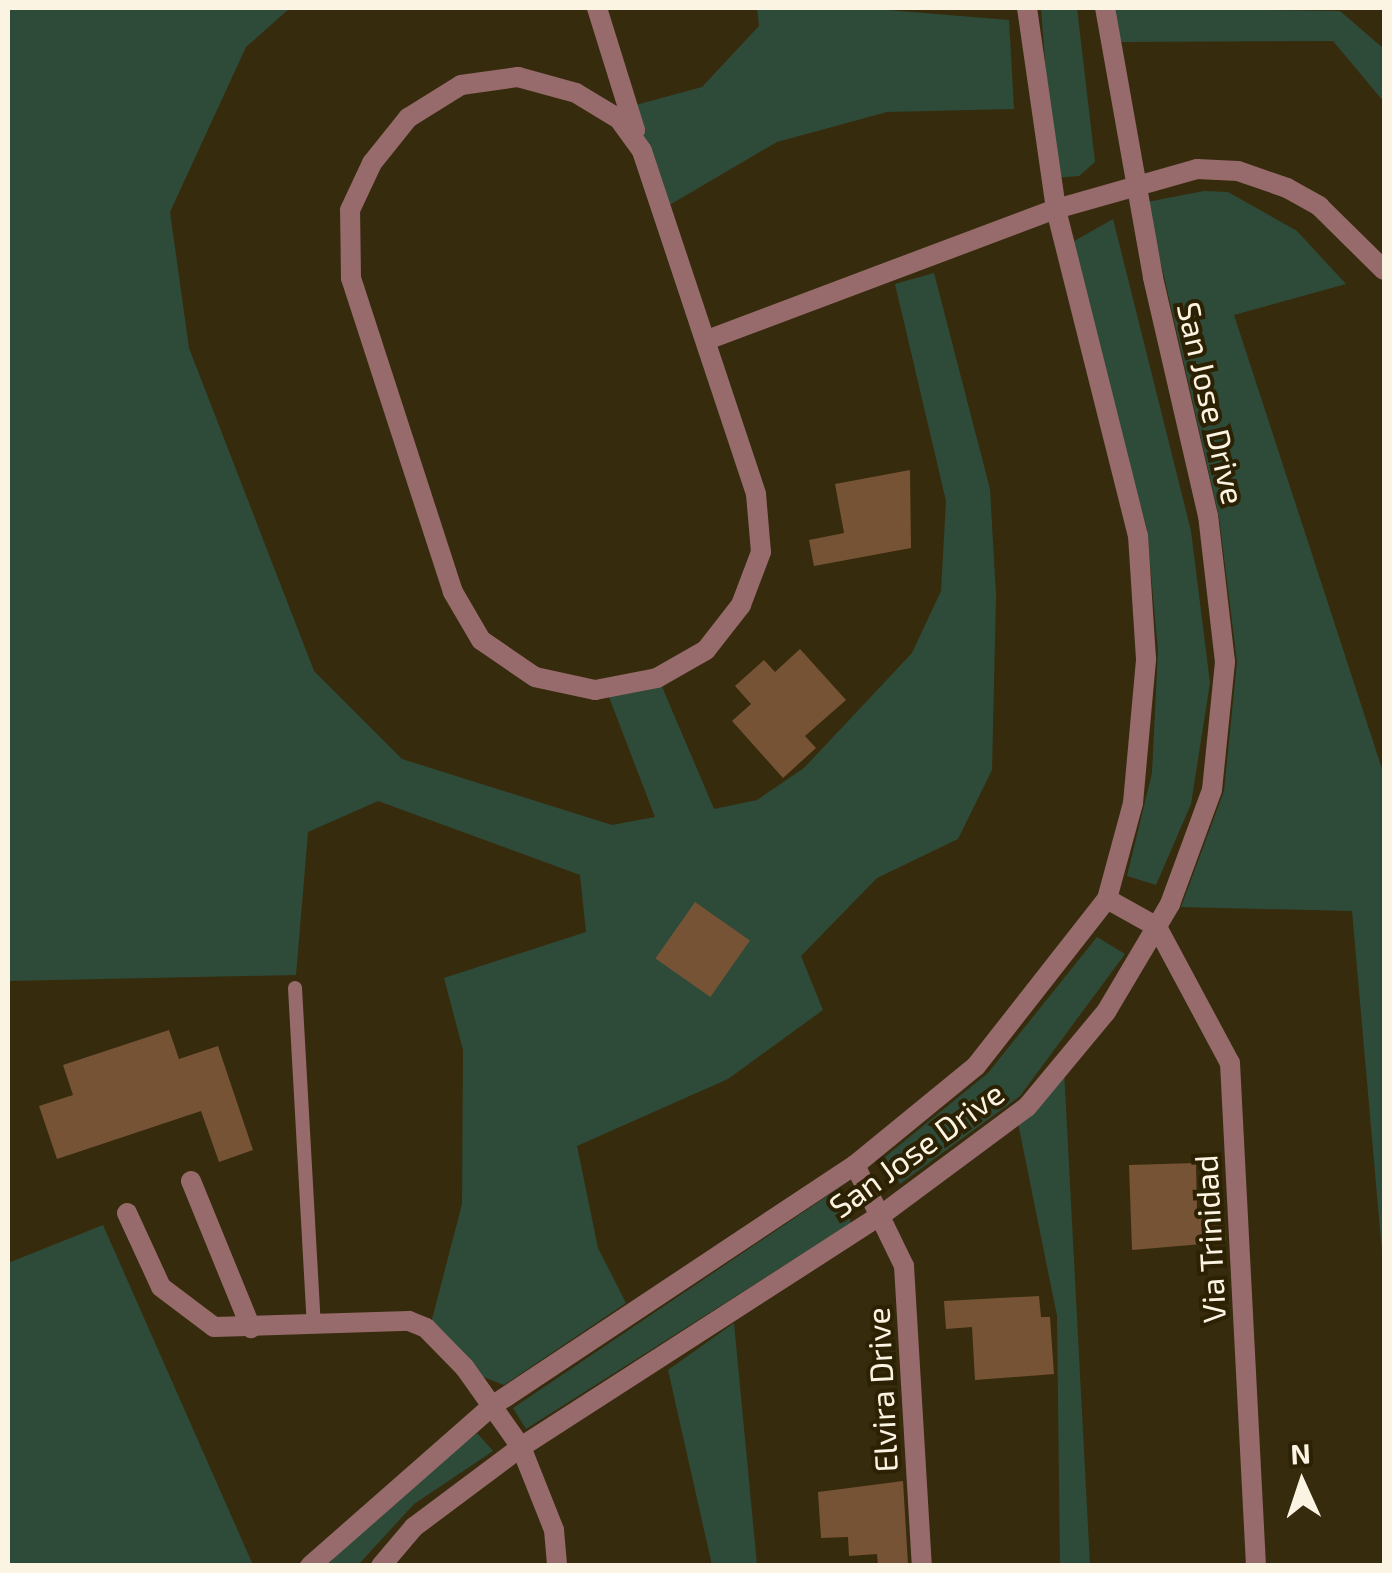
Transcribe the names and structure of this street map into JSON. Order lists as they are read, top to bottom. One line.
{"streets":{"street":["San Jose Drive","Via Trinidad","Elvira Drive"]},"crossings":[["San Jose Drive","Via Trinidad"],["San Jose Drive","Elvira Drive"]],"north":"top"}
